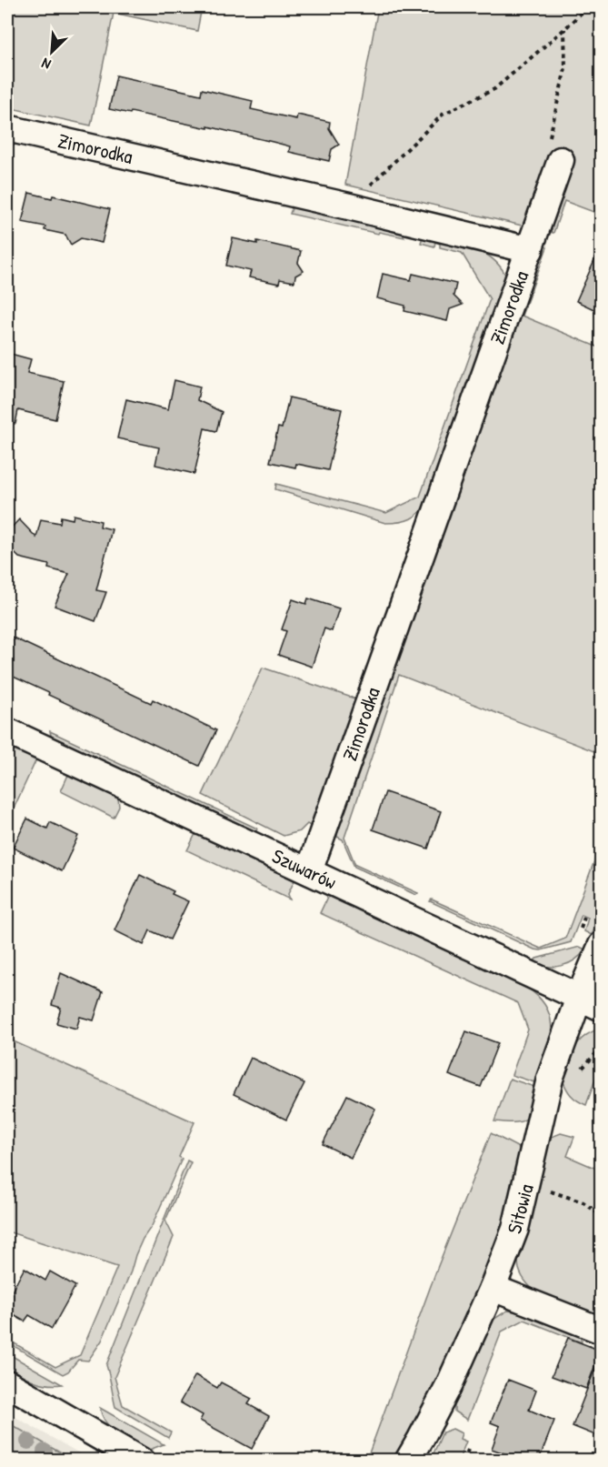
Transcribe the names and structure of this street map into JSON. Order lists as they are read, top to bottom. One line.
{"streets":{"street":["Zimorodka","Szuwarów","Sitowia"]},"crossings":[["Zimorodka","Szuwarów"],["Szuwarów","Sitowia"]],"north":"bottom left"}
